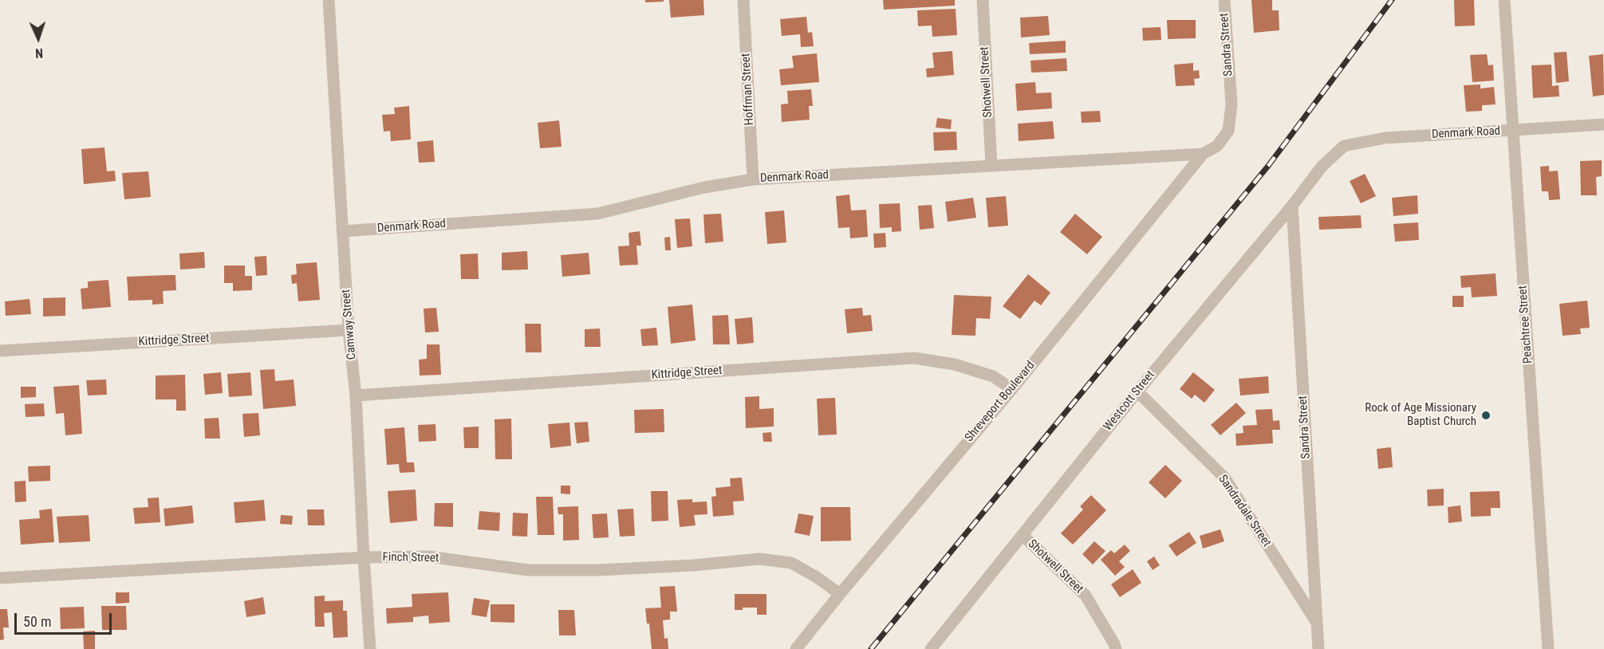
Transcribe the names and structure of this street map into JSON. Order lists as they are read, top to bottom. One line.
{"streets":{"street":["Sandra Street","Shotwell Street","Hoffman Street","Denmark Road","Camway Street","Peachtree Street","Kittridge Street","Westcott Street","Shreveport Boulevard","Sandradale Street","Finch Street"]},"crossings":[["Sandra Street","Denmark Road"],["Sandra Street","Westcott Street"],["Sandra Street","Shreveport Boulevard"],["Sandra Street","Sandradale Street"],["Shotwell Street","Denmark Road"],["Shotwell Street","Westcott Street"],["Hoffman Street","Denmark Road"],["Denmark Road","Camway Street"],["Denmark Road","Peachtree Street"],["Denmark Road","Westcott Street"],["Denmark Road","Shreveport Boulevard"],["Camway Street","Kittridge Street"],["Camway Street","Finch Street"],["Kittridge Street","Shreveport Boulevard"],["Westcott Street","Sandradale Street"],["Shreveport Boulevard","Finch Street"]],"places":["Rock of Age Missionary Baptist Church"],"scale_bar":"50 m","north":"bottom"}
